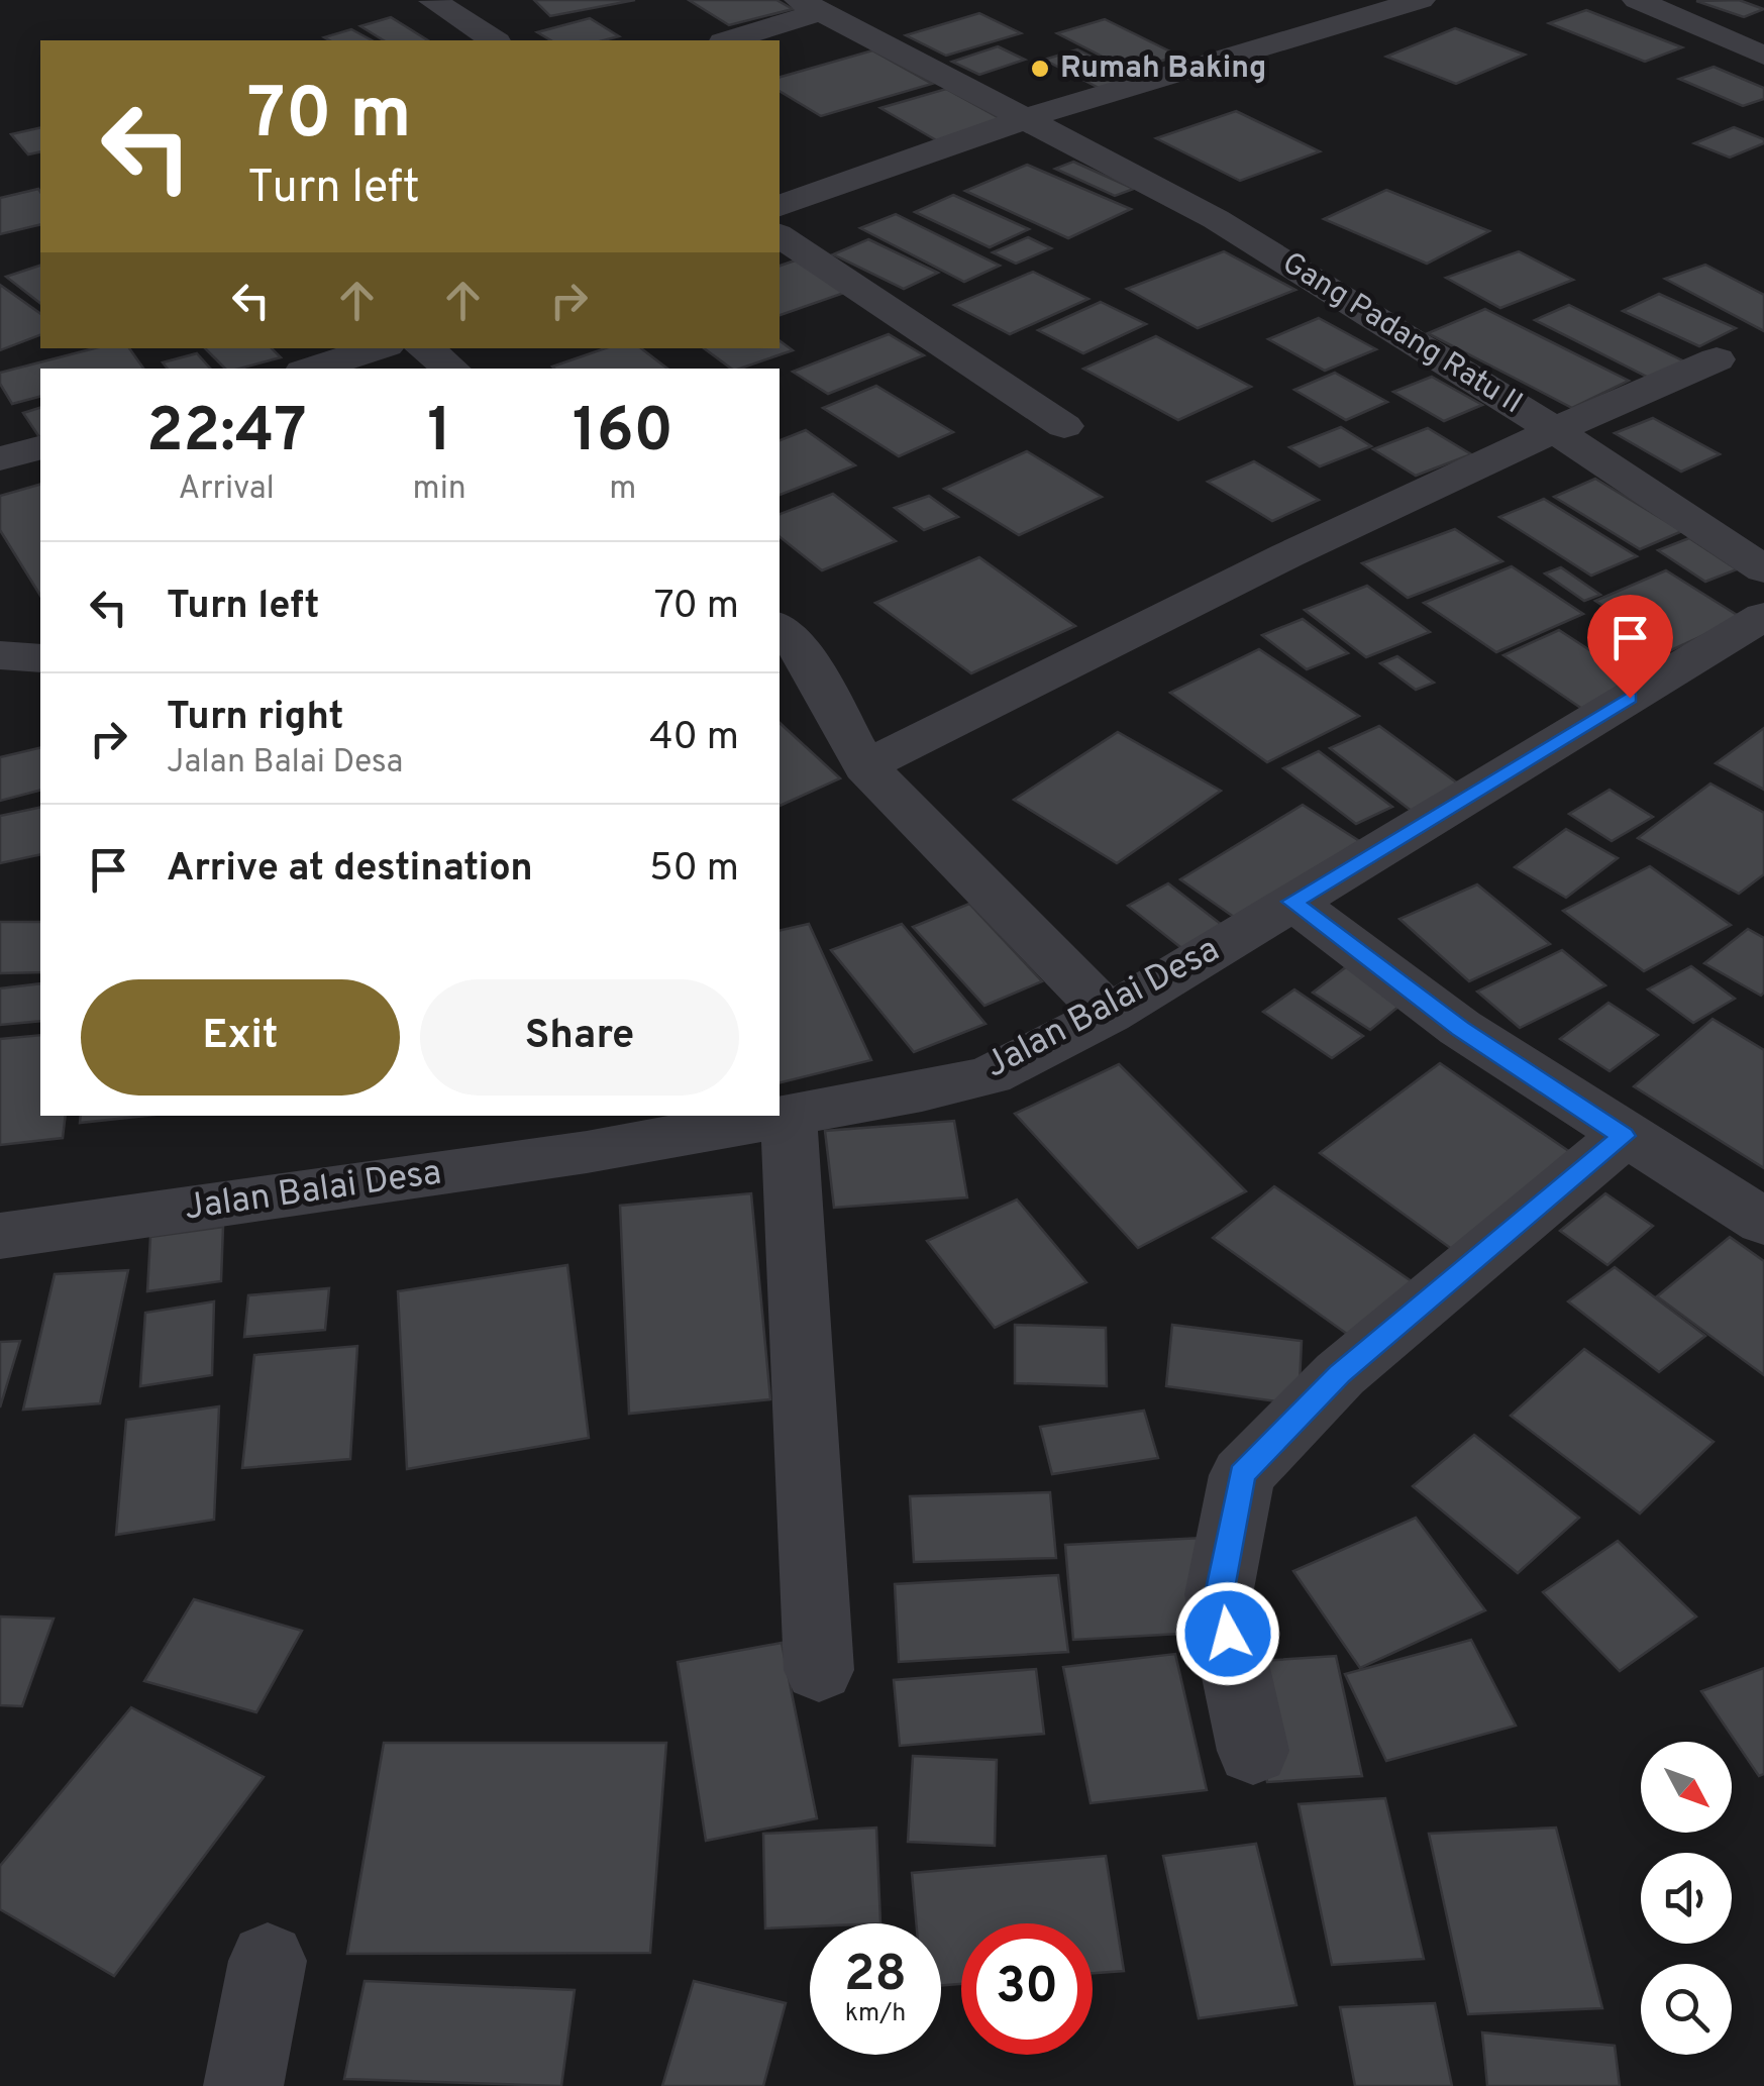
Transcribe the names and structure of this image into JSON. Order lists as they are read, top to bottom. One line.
{"streets":{"street":["Gang Padang Ratu II","Jalan Balai Desa"]},"places":["Rumah Baking"],"north":"bottom right","page":{"turn":["70 m","Turn left"],"eta":["22:47","Arrival","1","min","160","m"],"list":[{"name":"Turn left","value":"70 m"},{"name":"Turn right","note":"Jalan Balai Desa","value":"40 m"},{"name":"Arrive at destination","value":"50 m"}],"buttons":["Exit","Share"],"speed":"28 km/h","limit":"30"}}
